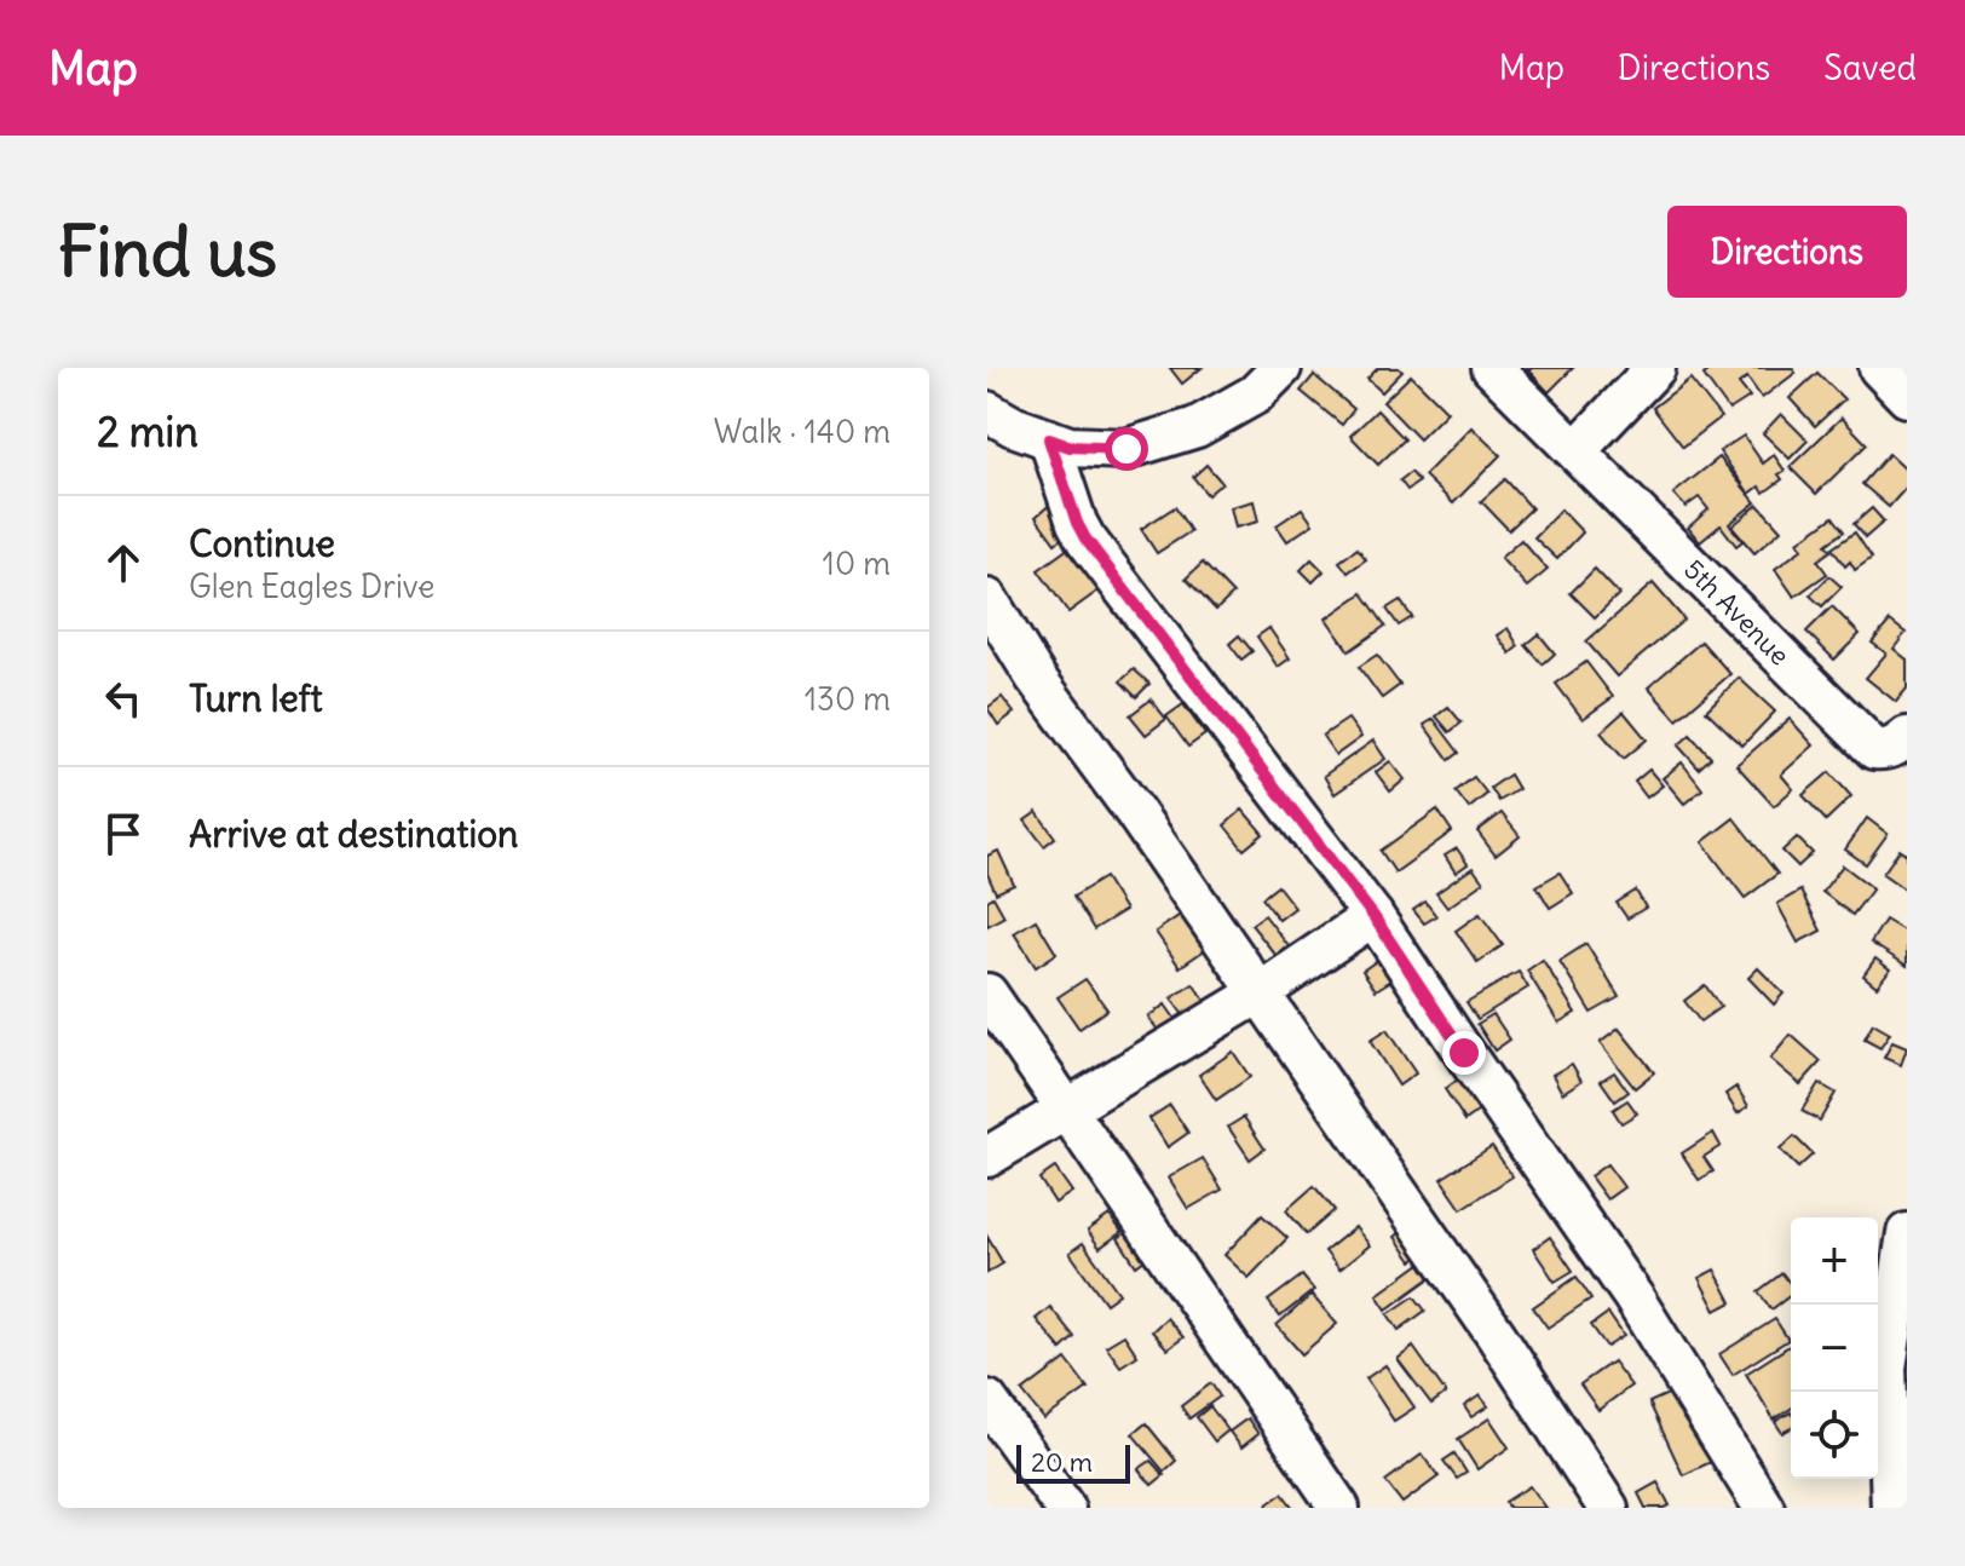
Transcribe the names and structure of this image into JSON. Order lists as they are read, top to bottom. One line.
{"streets":{"street":["5th Avenue"]},"scale_bar":"20 m","page":{"header":"Map","nav":["Map","Directions","Saved"],"buttons":"Directions","title":"Find us","heading":["2 min","Walk · 140 m"],"list":[["Continue","Glen Eagles Drive","10 m"],["Turn left","130 m"],"Arrive at destination"],"map_buttons":["+","−"],"scale":"20 m"}}
